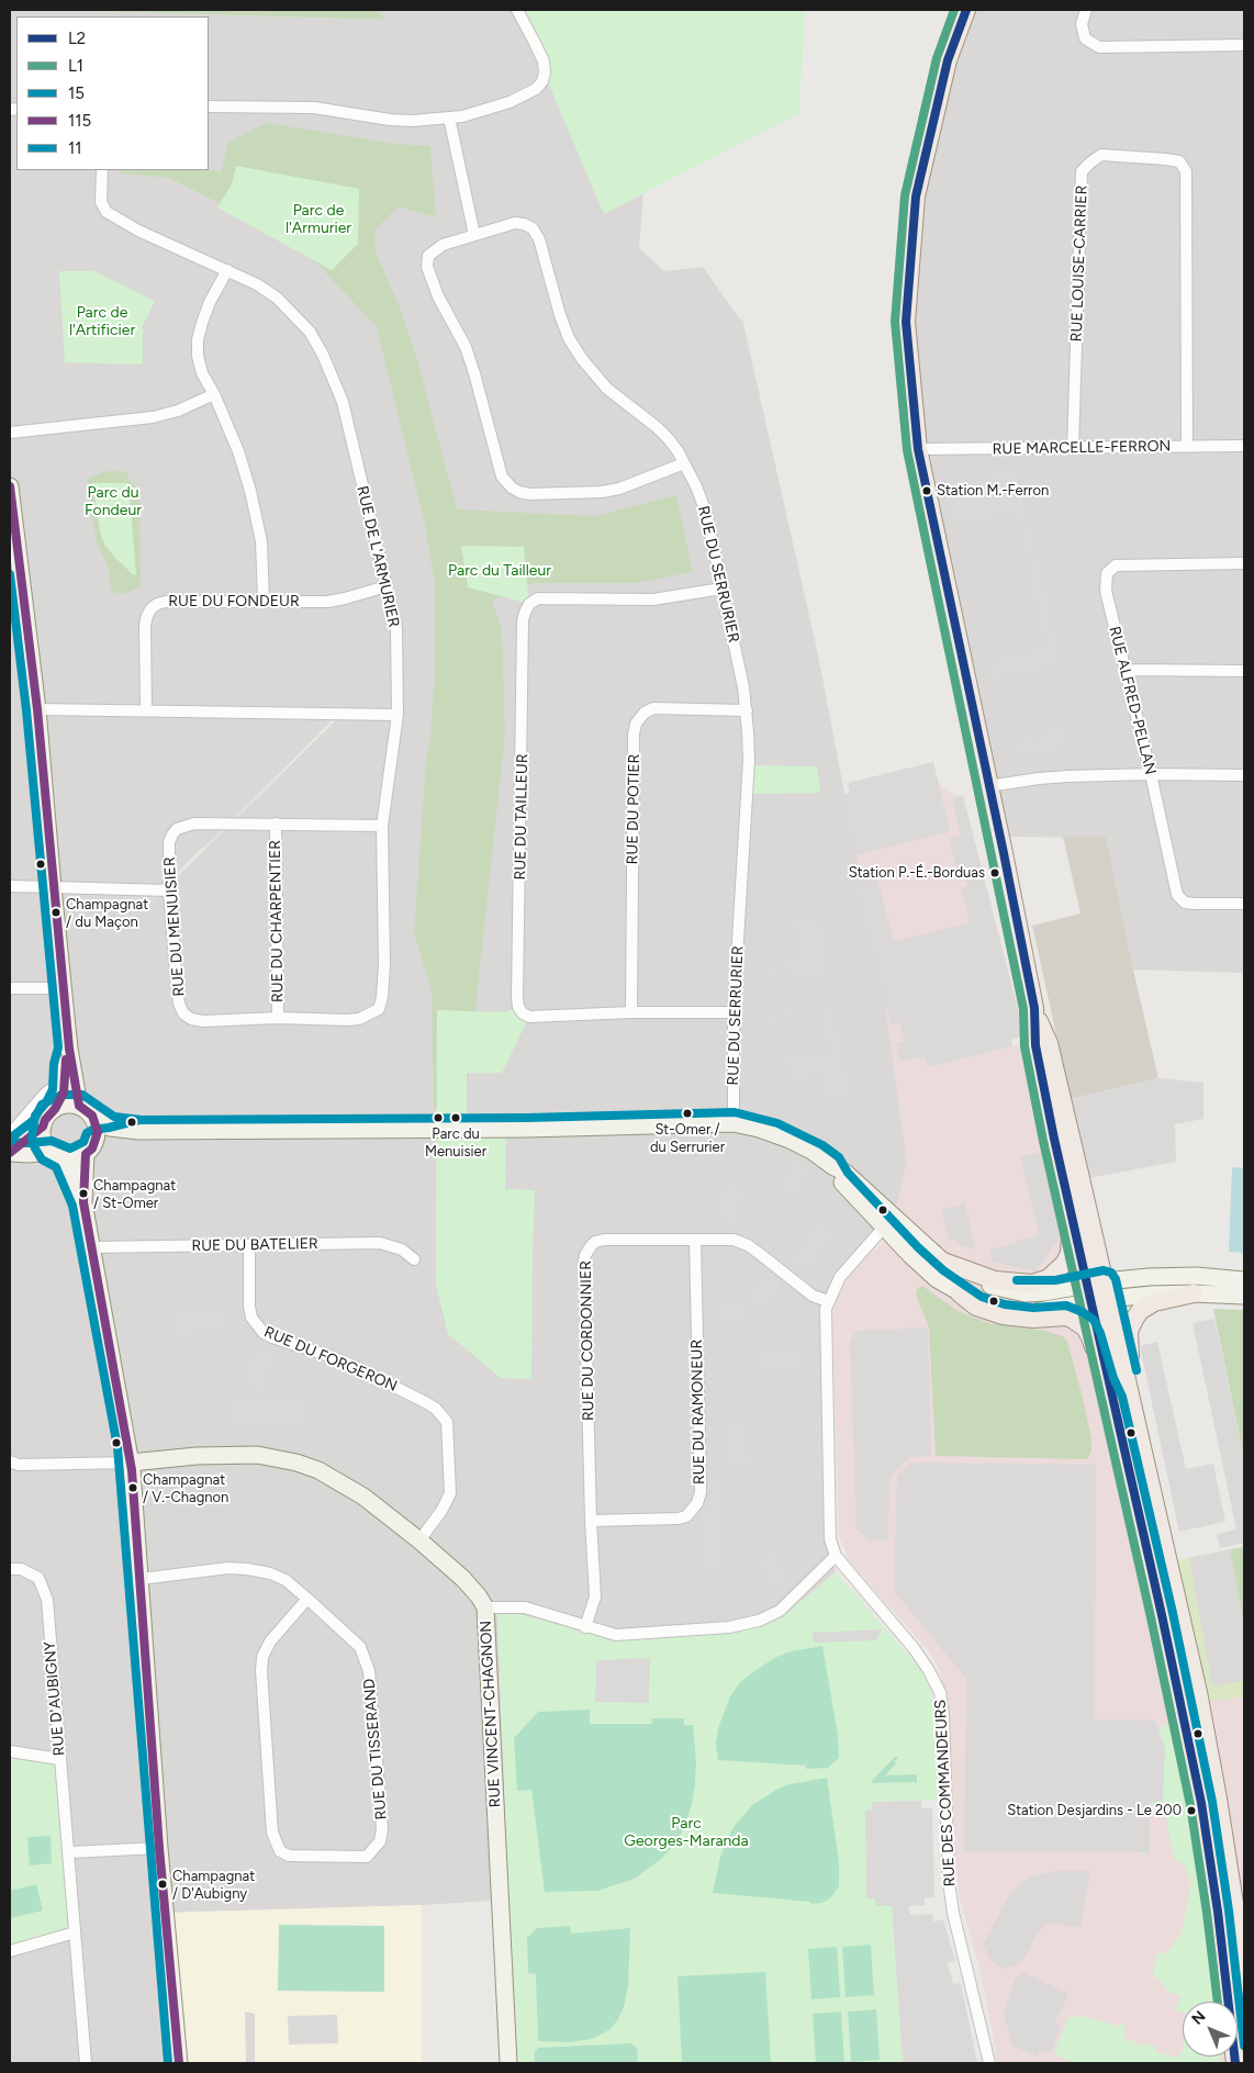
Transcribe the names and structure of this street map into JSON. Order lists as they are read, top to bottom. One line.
{"streets":{"street":["RUE LOUISE-CARRIER","RUE MARCELLE-FERRON","RUE DE L'ARMURIER","RUE DU SERRURIER","RUE DU FONDEUR","RUE ALFRED-PELLAN","RUE DU POTIER","RUE DU TAILLEUR","RUE DU CHARPENTIER","RUE DU MENUISIER","RUE DU BATELIER","RUE DU CORDONNIER","RUE DU FORGERON","RUE DU RAMONEUR","RUE D'AUBIGNY","RUE VINCENT-CHAGNON","RUE DU TISSERAND","RUE DES COMMANDEURS"]},"crossings":[["RUE LOUISE-CARRIER","RUE MARCELLE-FERRON"],["RUE DE L'ARMURIER","RUE DU FONDEUR"],["RUE DE L'ARMURIER","RUE DU MENUISIER"],["RUE DU SERRURIER","RUE DU POTIER"],["RUE DU SERRURIER","RUE DU TAILLEUR"],["RUE DU POTIER","RUE DU TAILLEUR"],["RUE DU CHARPENTIER","RUE DU MENUISIER"],["RUE DU BATELIER","RUE DU FORGERON"],["RUE DU CORDONNIER","RUE DU RAMONEUR"],["RUE DU FORGERON","RUE VINCENT-CHAGNON"]],"parks":["Parc de l'Armurier","Parc de l'Artificier","Parc du Fondeur","Parc du Tailleur","Parc Georges-Maranda"],"places":["Station M.-Ferron","Station P.-É.-Borduas","Champagnat / du Maçon","St-Omer / du Serrurier","Parc du Menuisier","Champagnat / St-Omer","Champagnat / V.-Chagnon","Station Desjardins - Le 200","Champagnat / D'Aubigny"],"lines":["transit line L2","transit line L1","transit line 115","transit line 11","transit line 15"],"legend":["L2","L1","15","115","11"],"north":"top left"}
